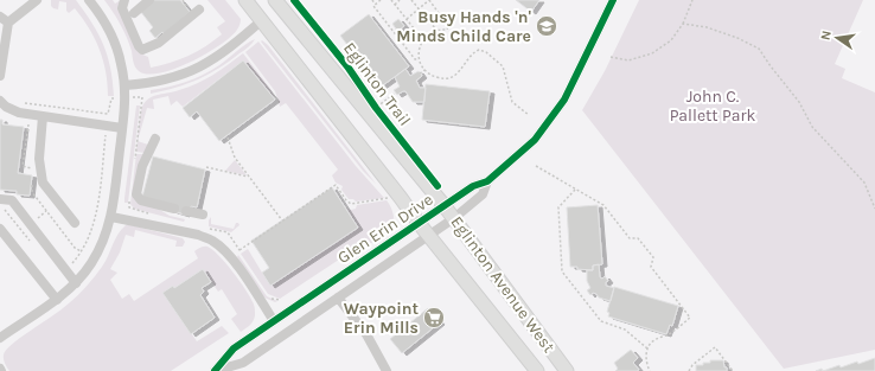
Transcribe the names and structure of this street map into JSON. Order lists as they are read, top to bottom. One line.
{"streets":{"main road":["Eglinton Avenue West"],"street":["Glen Erin Drive"],"cycle path":["Eglinton Trail"]},"crossings":[["Glen Erin Drive","Eglinton Avenue West"]],"parks":["John C. Pallett Park"],"places":{"school or university":["Busy Hands 'n' Minds Child Care"],"supermarket":["Waypoint Erin Mills"]},"north":"left"}
